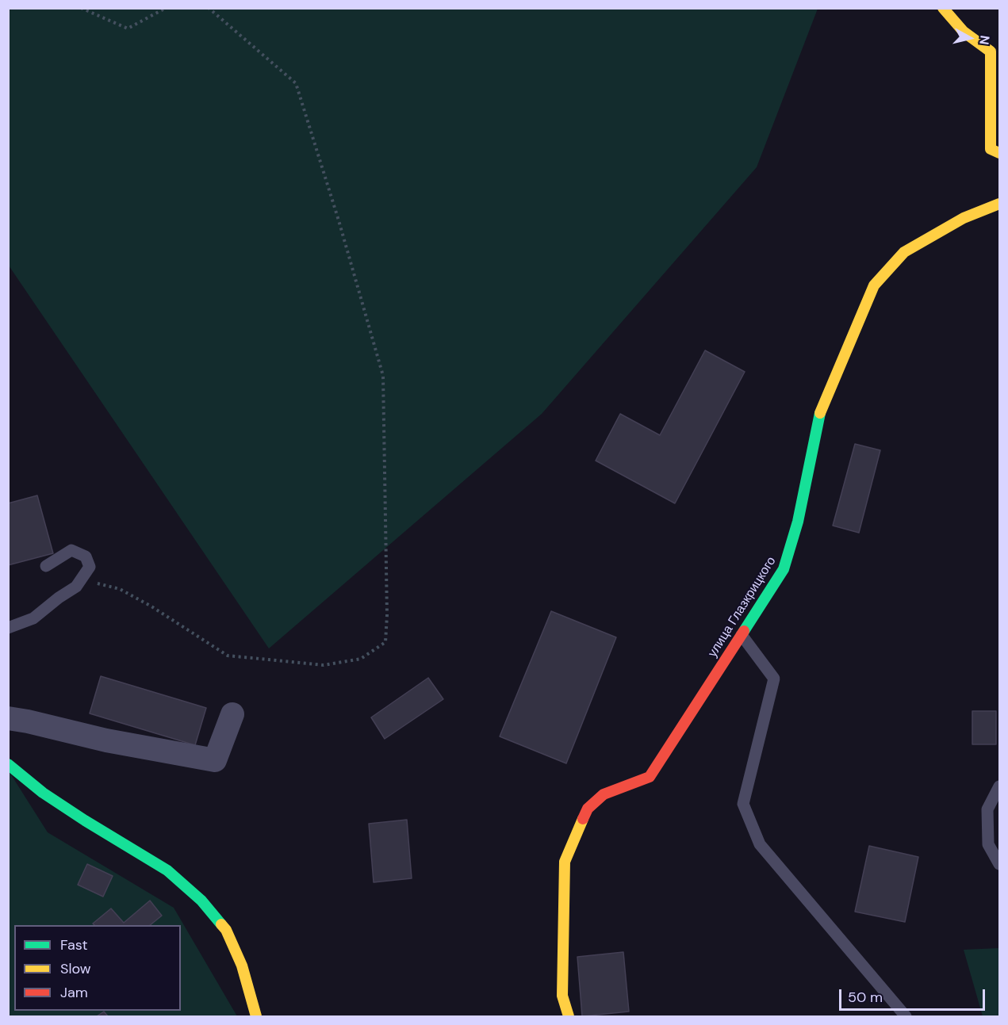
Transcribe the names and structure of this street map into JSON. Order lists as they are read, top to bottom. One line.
{"streets":{"street":["улица Глазкрицкого"]},"legend":["Fast","Slow","Jam"],"scale_bar":"50 m","north":"right"}
